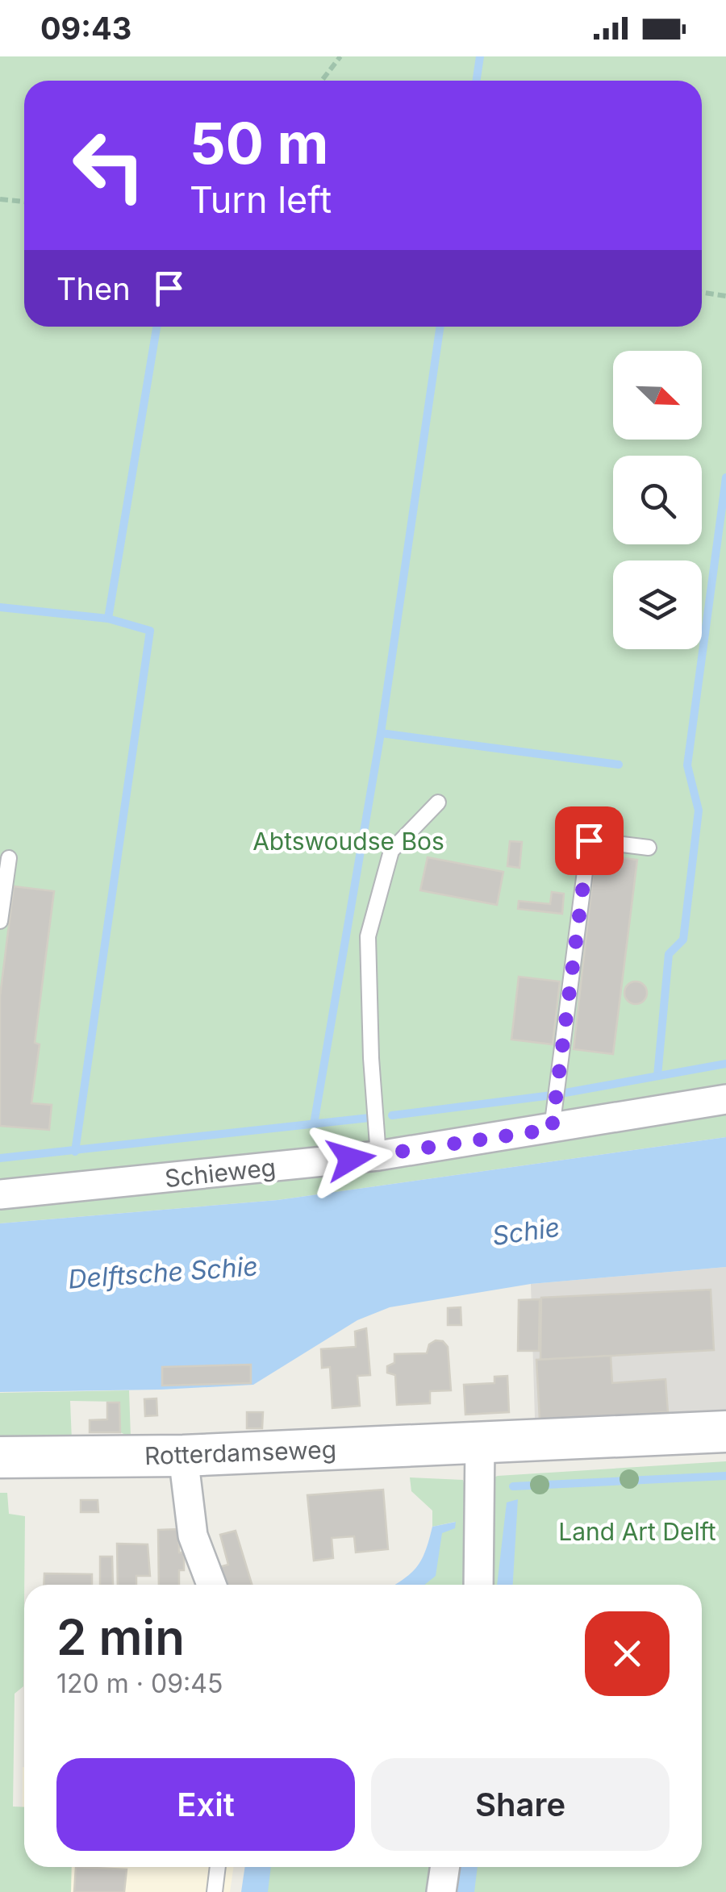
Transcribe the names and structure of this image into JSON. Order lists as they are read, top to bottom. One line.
{"streets":{"street":["Schieweg","Rotterdamseweg"]},"water":["Schie","Delftsche Schie"],"parks":["Abtswoudse Bos","Land Art Delft"],"north":"bottom right","page":{"status":"09:43","turn":["50 m","Turn left"],"then":"Then","heading":["2 min","120 m · 09:45"],"buttons":["Exit","Share"]}}
